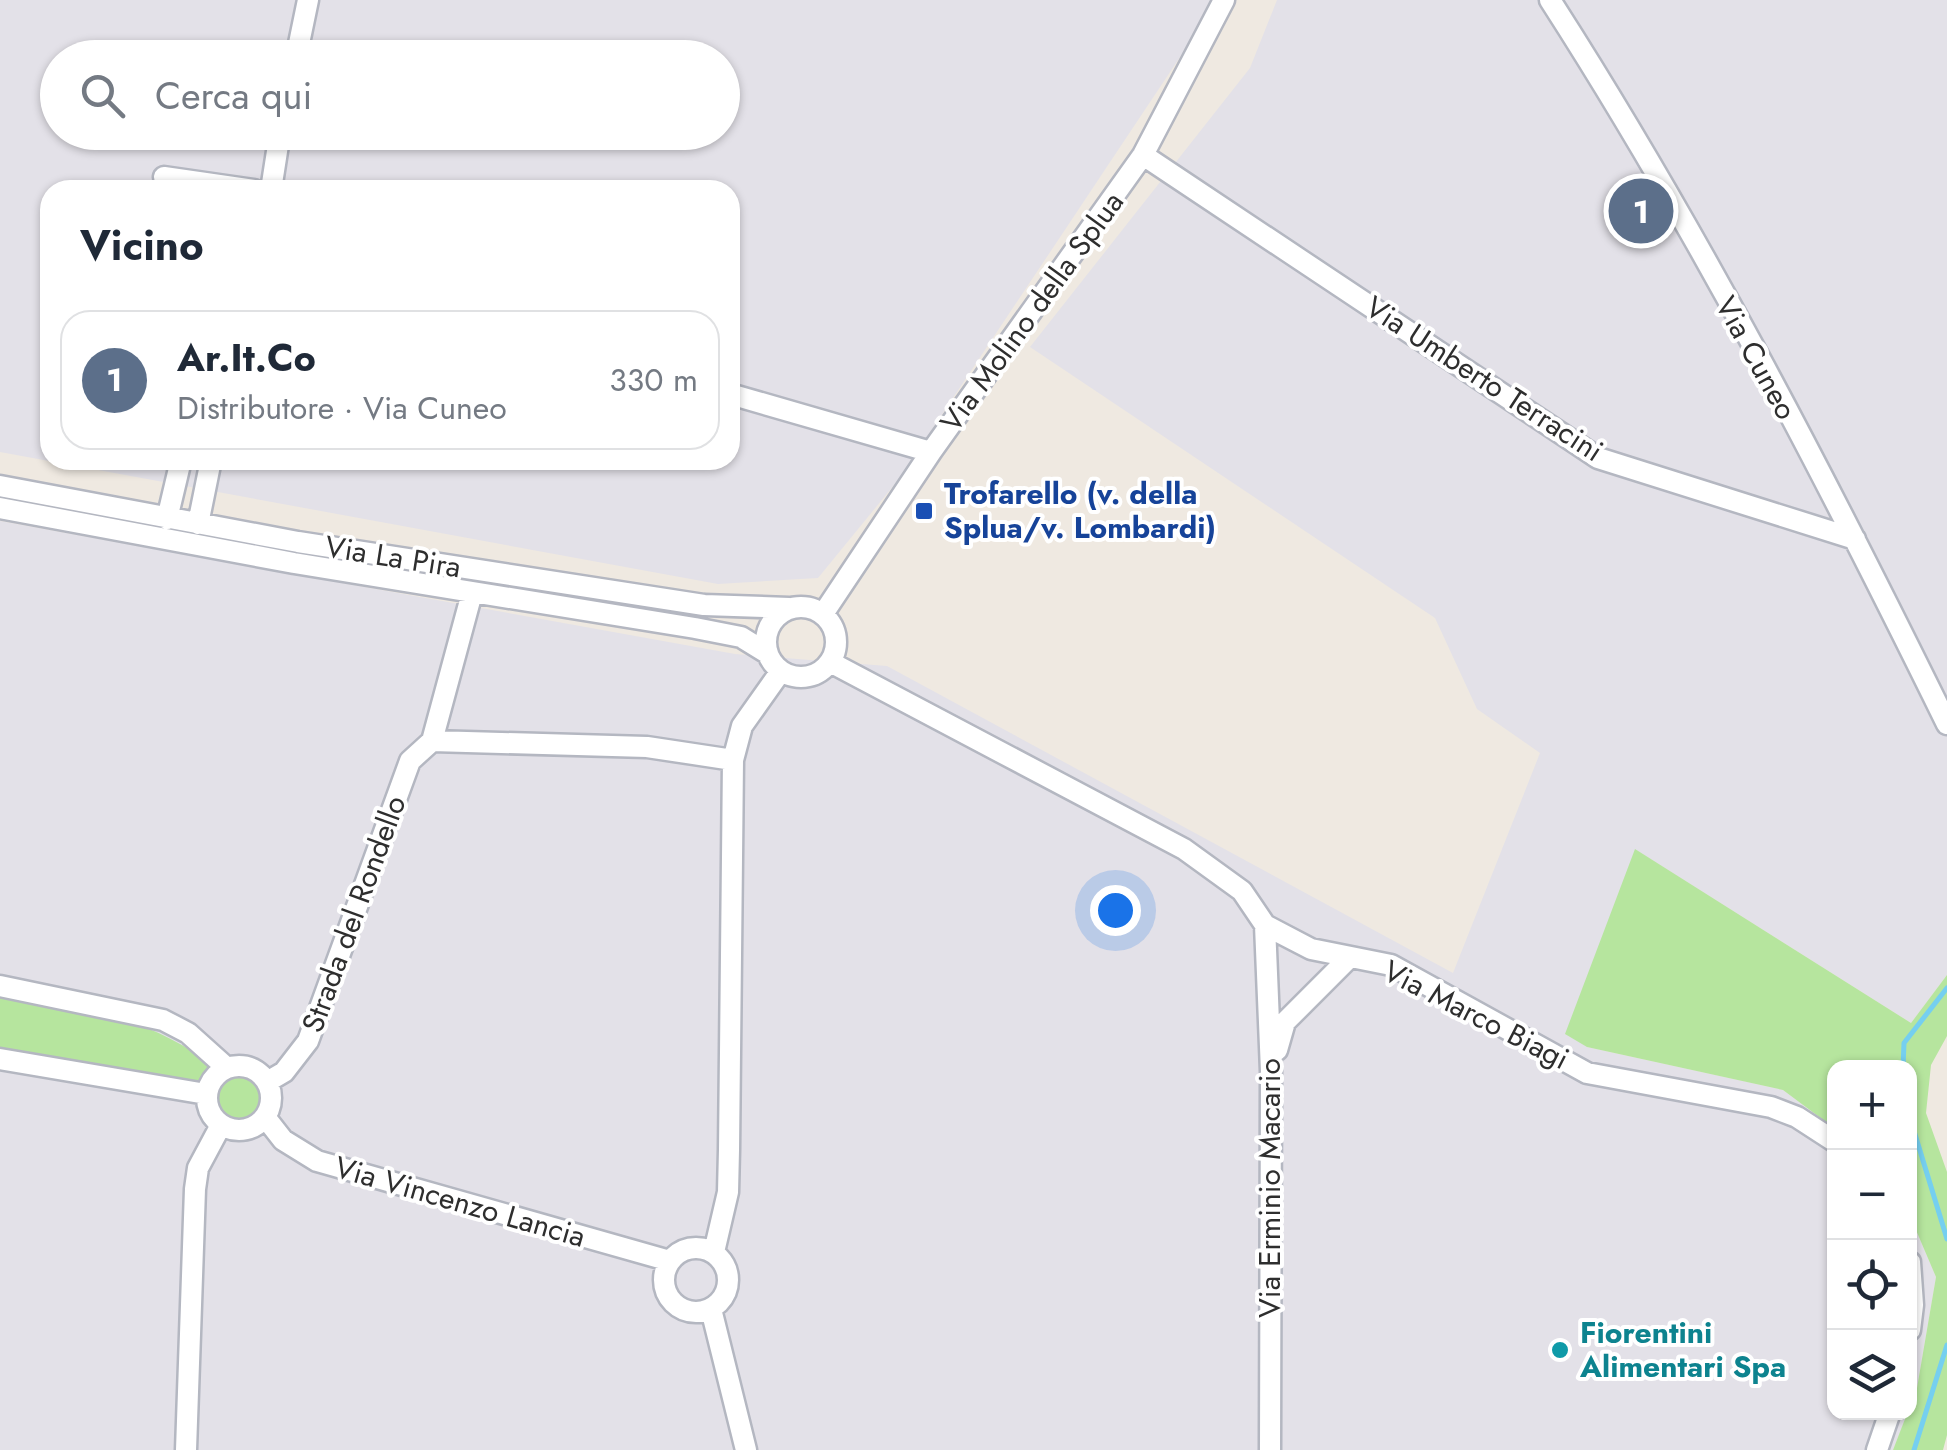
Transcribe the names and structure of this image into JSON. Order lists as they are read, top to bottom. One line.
{"streets":{"street":["Via Molino della Splua","Via Cuneo","Via Umberto Terracini","Via La Pira","Strada del Rondello","Via Marco Biagi","Via Erminio Macario","Via Vincenzo Lancia"]},"crossings":[["Via Molino della Splua","Via Umberto Terracini"],["Via Molino della Splua","Via La Pira"],["Via Molino della Splua","Via Marco Biagi"],["Via Cuneo","Via Umberto Terracini"],["Via La Pira","Strada del Rondello"],["Via La Pira","Via Marco Biagi"],["Strada del Rondello","Via Vincenzo Lancia"],["Via Marco Biagi","Via Erminio Macario"]],"places":{"transit":["Trofarello (v. della Splua/v. Lombardi)"],"other":["Fiorentini Alimentari Spa"]},"page":{"search":"Cerca qui","pins":"1","heading":"Vicino","list":[{"mark":"1","name":"Ar.It.Co","note":"Distributore · Via Cuneo","value":"330 m"}],"map_buttons":["+","−"]}}
